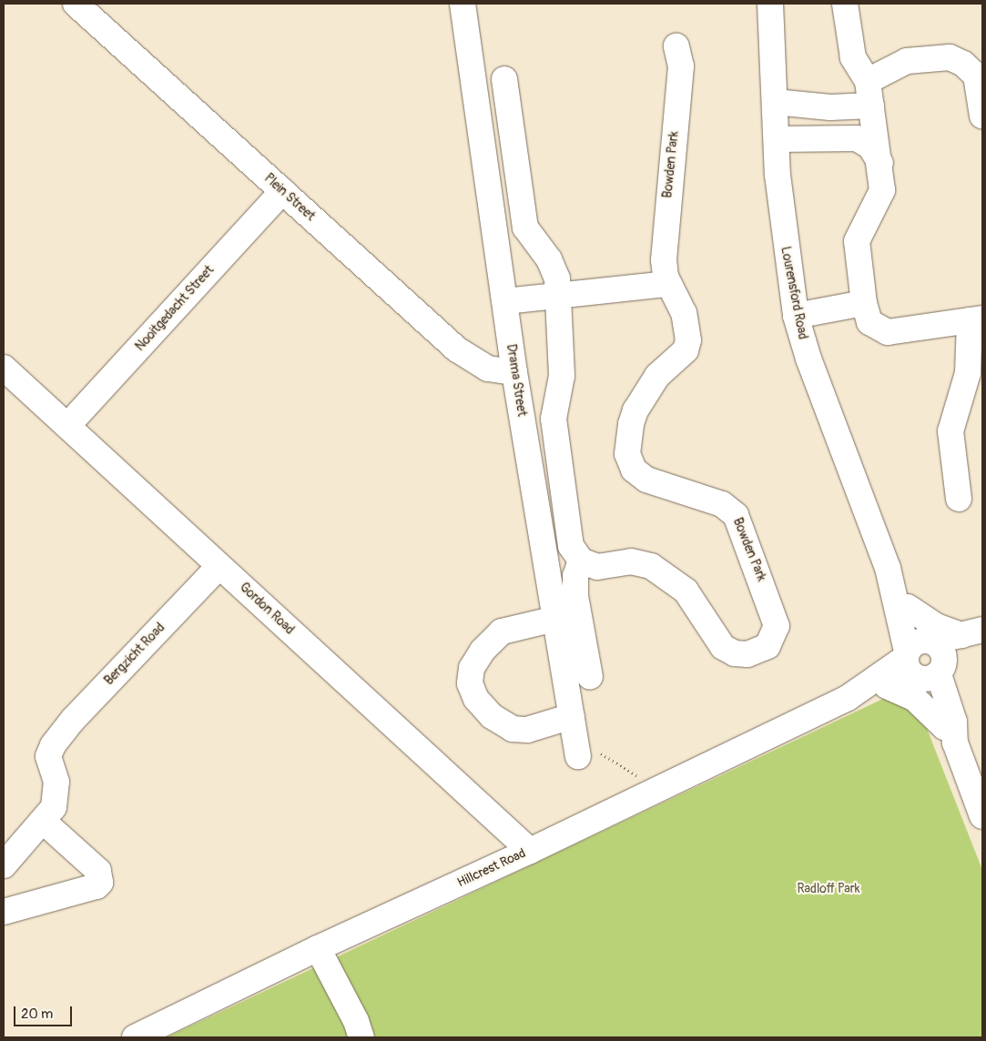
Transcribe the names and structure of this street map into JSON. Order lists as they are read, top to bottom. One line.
{"streets":{"street":["Bowden Park","Plein Street","Lourensford Road","Nooitgedacht Street","Drama Street","Gordon Road","Bergzicht Road","Hillcrest Road"]},"crossings":[["Plein Street","Nooitgedacht Street"],["Plein Street","Drama Street"],["Lourensford Road","Hillcrest Road"],["Nooitgedacht Street","Gordon Road"],["Gordon Road","Bergzicht Road"],["Gordon Road","Hillcrest Road"]],"parks":["Radloff Park"],"scale_bar":"20 m"}
